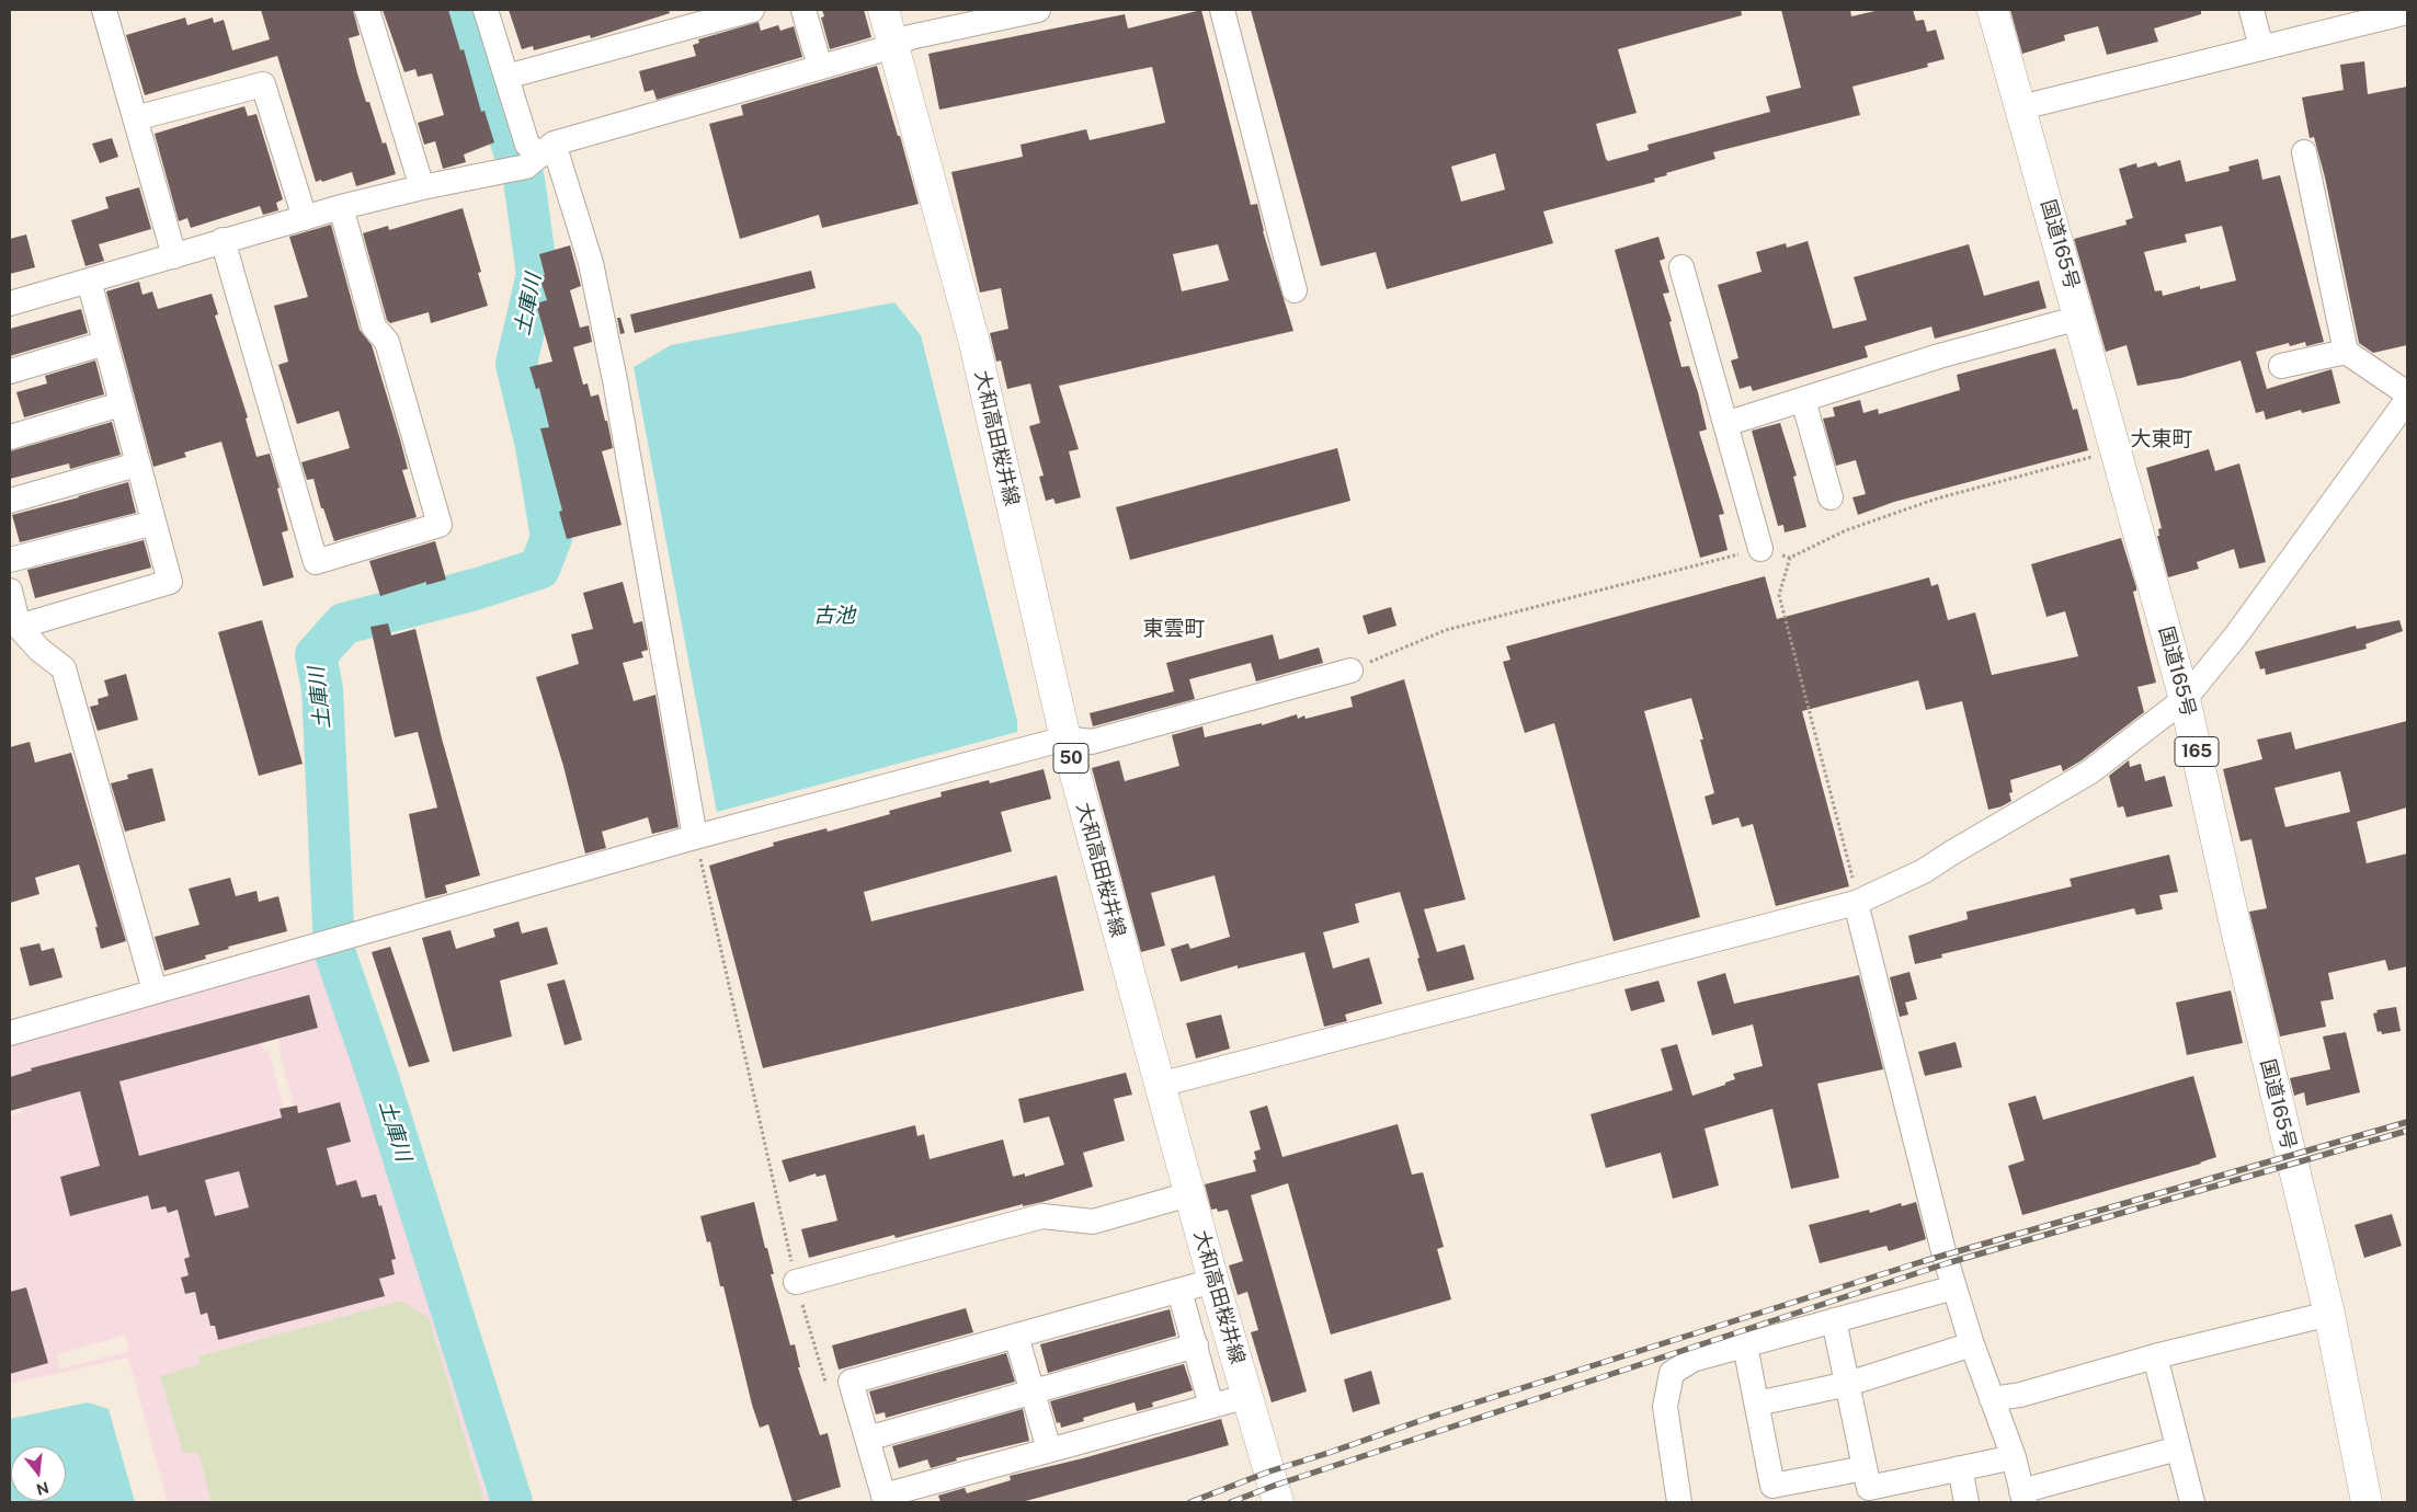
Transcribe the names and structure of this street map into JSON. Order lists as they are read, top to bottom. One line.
{"streets":{"main road":["国道165号","大和高田桜井線","165","50"]},"districts":["大東町","東雲町"],"water":["土庫川","古池"],"north":"bottom"}
